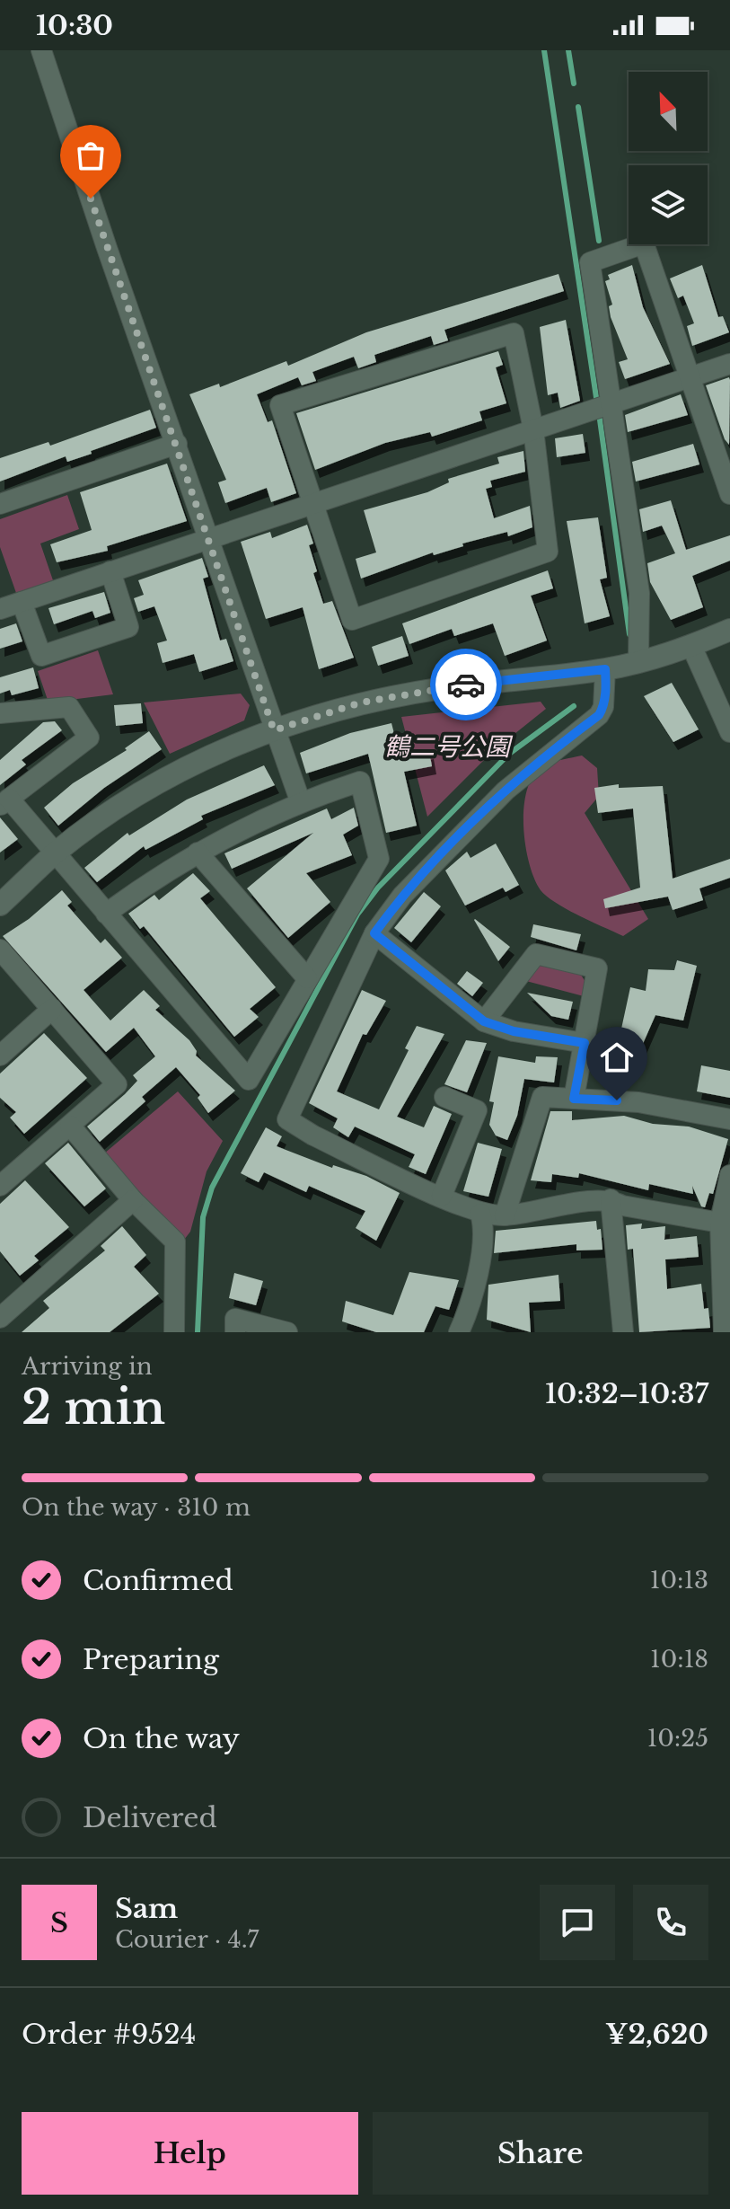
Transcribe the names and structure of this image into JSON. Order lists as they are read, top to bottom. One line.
{"parks":["鶴二号公園"],"north":"top left","page":{"status":"10:30","heading":["2 min","Arriving in","10:32–10:37"],"panel":["Sam","Courier · 4.7","Order #9524","¥2,620"],"bar":"On the way · 310 m","list":[["Confirmed","10:13"],["Preparing","10:18"],["On the way","10:25"],"Delivered"],"round":"S","buttons":["Help","Share"]}}
